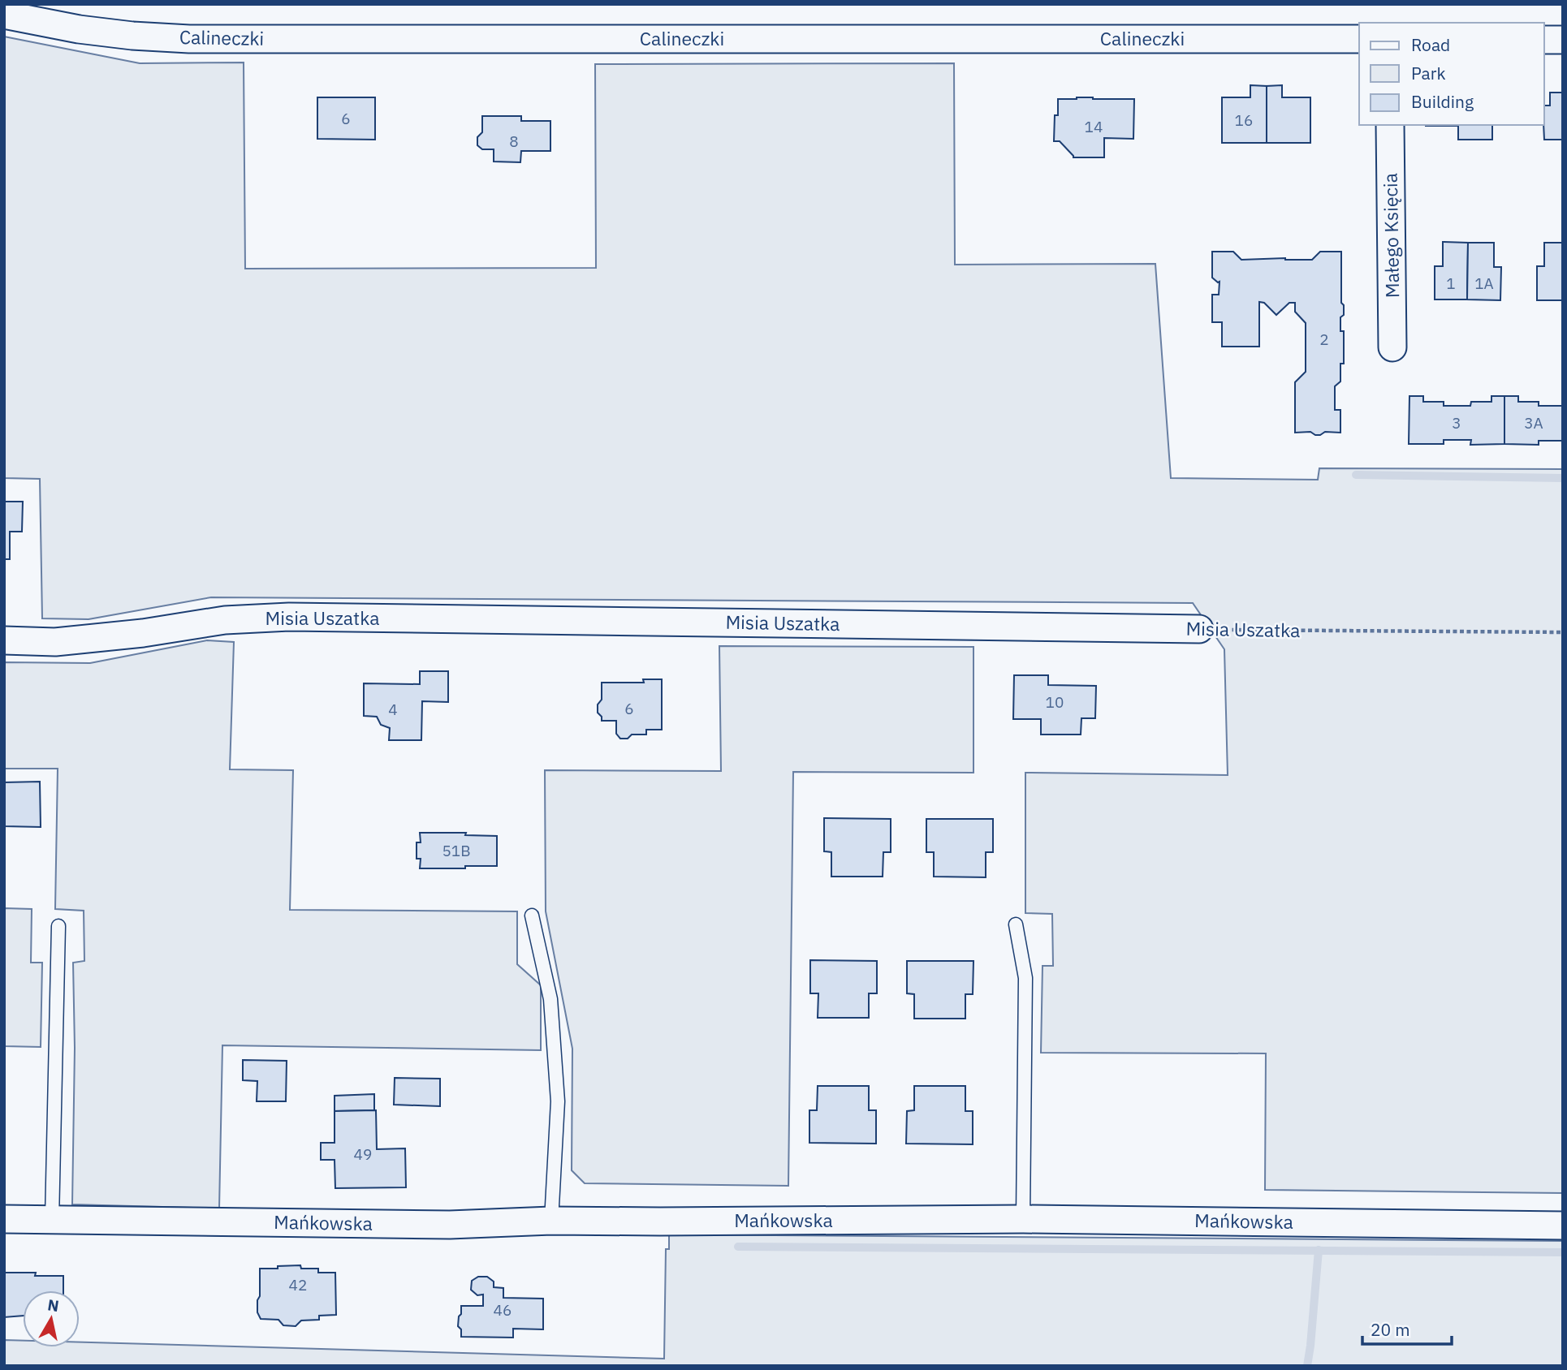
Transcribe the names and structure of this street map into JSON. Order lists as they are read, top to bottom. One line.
{"streets":{"street":["Calineczki","Małego Księcia","Misia Uszatka","Mańkowska"]},"house_numbers":["6","16","14","8","1","1A","2","3","3A","10","6","4","51B","49","42","46"],"legend":["Road","Park","Building"],"scale_bar":"20 m","north":"top"}
